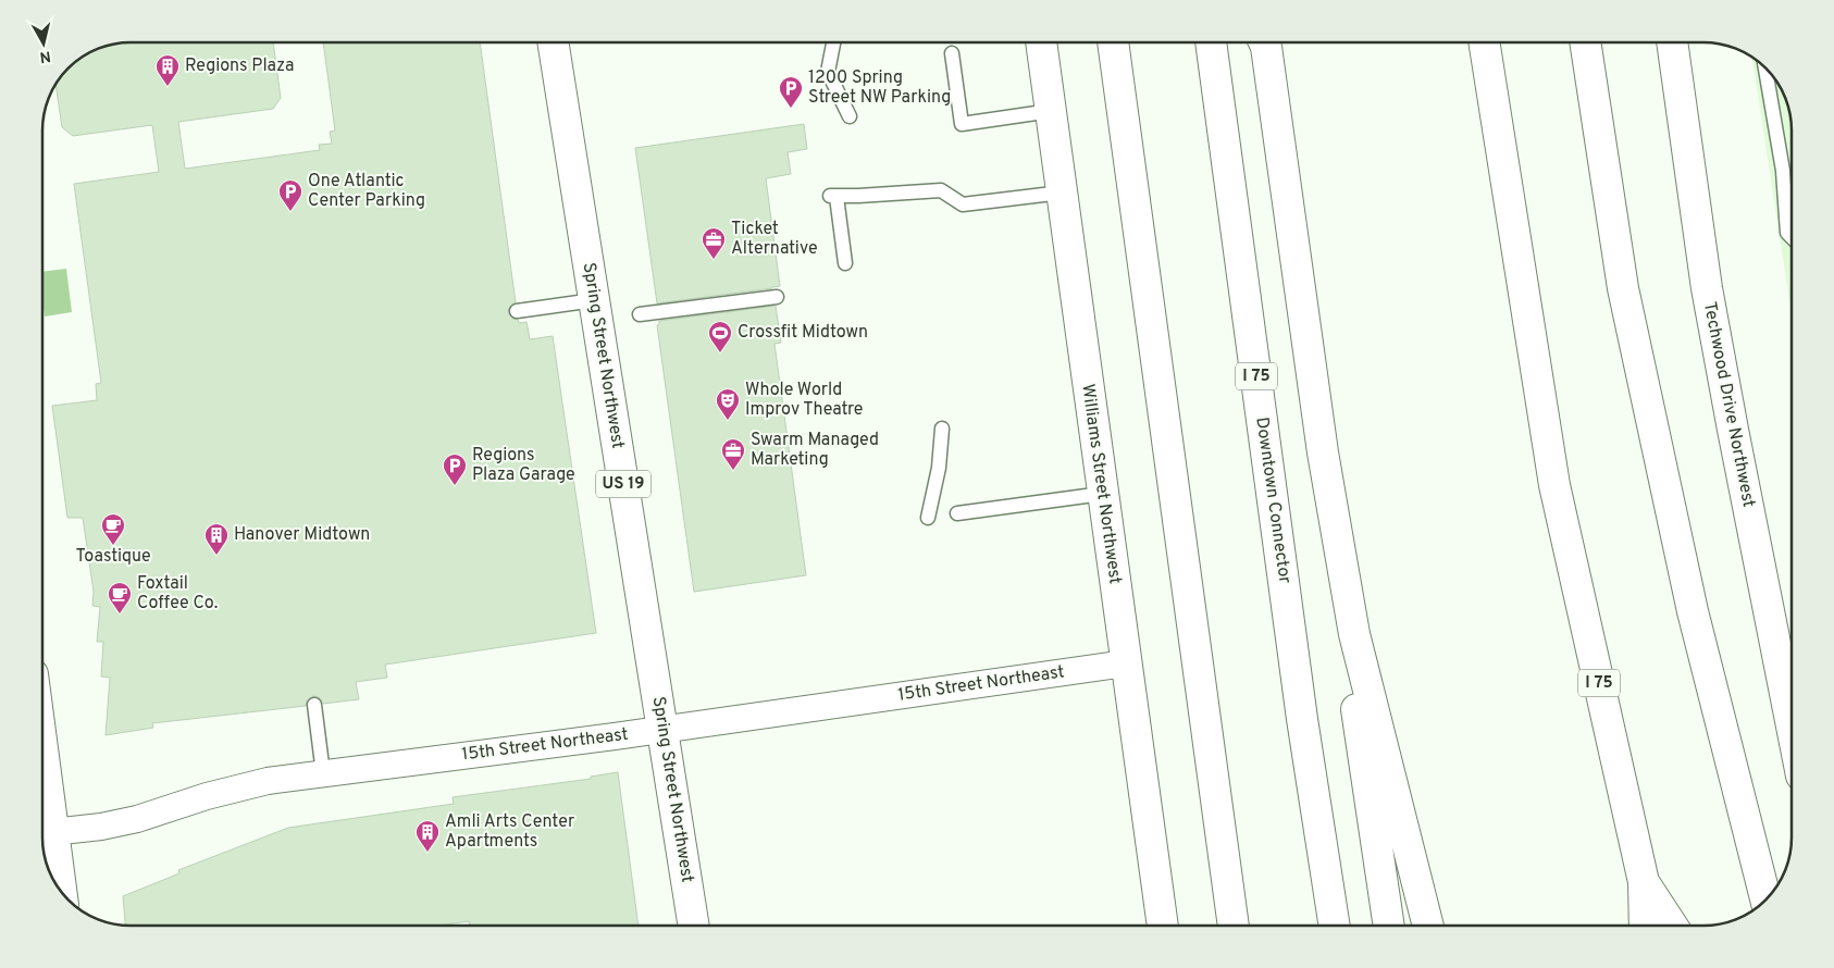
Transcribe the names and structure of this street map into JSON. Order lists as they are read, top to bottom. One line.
{"streets":{"main road":["Spring Street Northwest","I 75","Techwood Drive Northwest","US 19","Williams Street Northwest","Downtown Connector"],"street":["15th Street Northeast"]},"crossings":[["Spring Street Northwest","15th Street Northeast"],["Williams Street Northwest","15th Street Northeast"]],"places":{"building":["Regions Plaza","Hanover Midtown","Amli Arts Center Apartments"],"parking":["1200 Spring Street NW Parking","One Atlantic Center Parking","Regions Plaza Garage"],"office":["Ticket Alternative","Swarm Managed Marketing"],"sports":["Crossfit Midtown"],"theatre":["Whole World Improv Theatre"],"cafe":["Toastique","Foxtail Coffee Co."]},"north":"bottom"}
